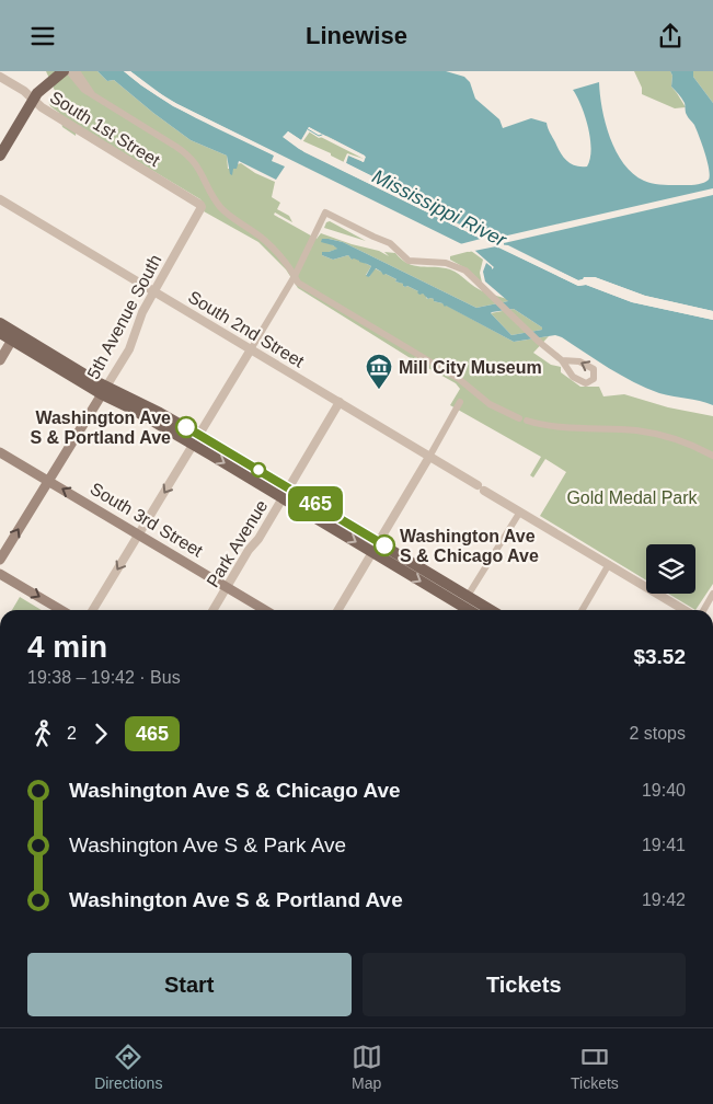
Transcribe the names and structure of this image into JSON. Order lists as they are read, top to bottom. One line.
{"streets":{"main road":["5th Avenue South","South 3rd Street"],"street":["South 1st Street","South 2nd Street","Park Avenue"]},"crossings":[["South 1st Street","5th Avenue South"],["5th Avenue South","South 2nd Street"],["5th Avenue South","South 3rd Street"],["South 2nd Street","Park Avenue"],["South 3rd Street","Park Avenue"]],"water":["Mississippi River"],"parks":["Gold Medal Park"],"places":{"museum":["Mill City Museum"],"other":["Washington Ave S & Portland Ave","Washington Ave S & Chicago Ave"]},"lines":["bus line 465"],"page":{"header":"Linewise","on_map":"465","heading":["4 min","19:38 – 19:42 · Bus","$3.52"],"legs":["2","465","2 stops"],"list":[{"name":"Washington Ave S & Chicago Ave","value":"19:40"},{"name":"Washington Ave S & Park Ave","value":"19:41"},{"name":"Washington Ave S & Portland Ave","value":"19:42"}],"buttons":["Start","Tickets"],"tabs":["Directions","Map","Tickets"]}}
